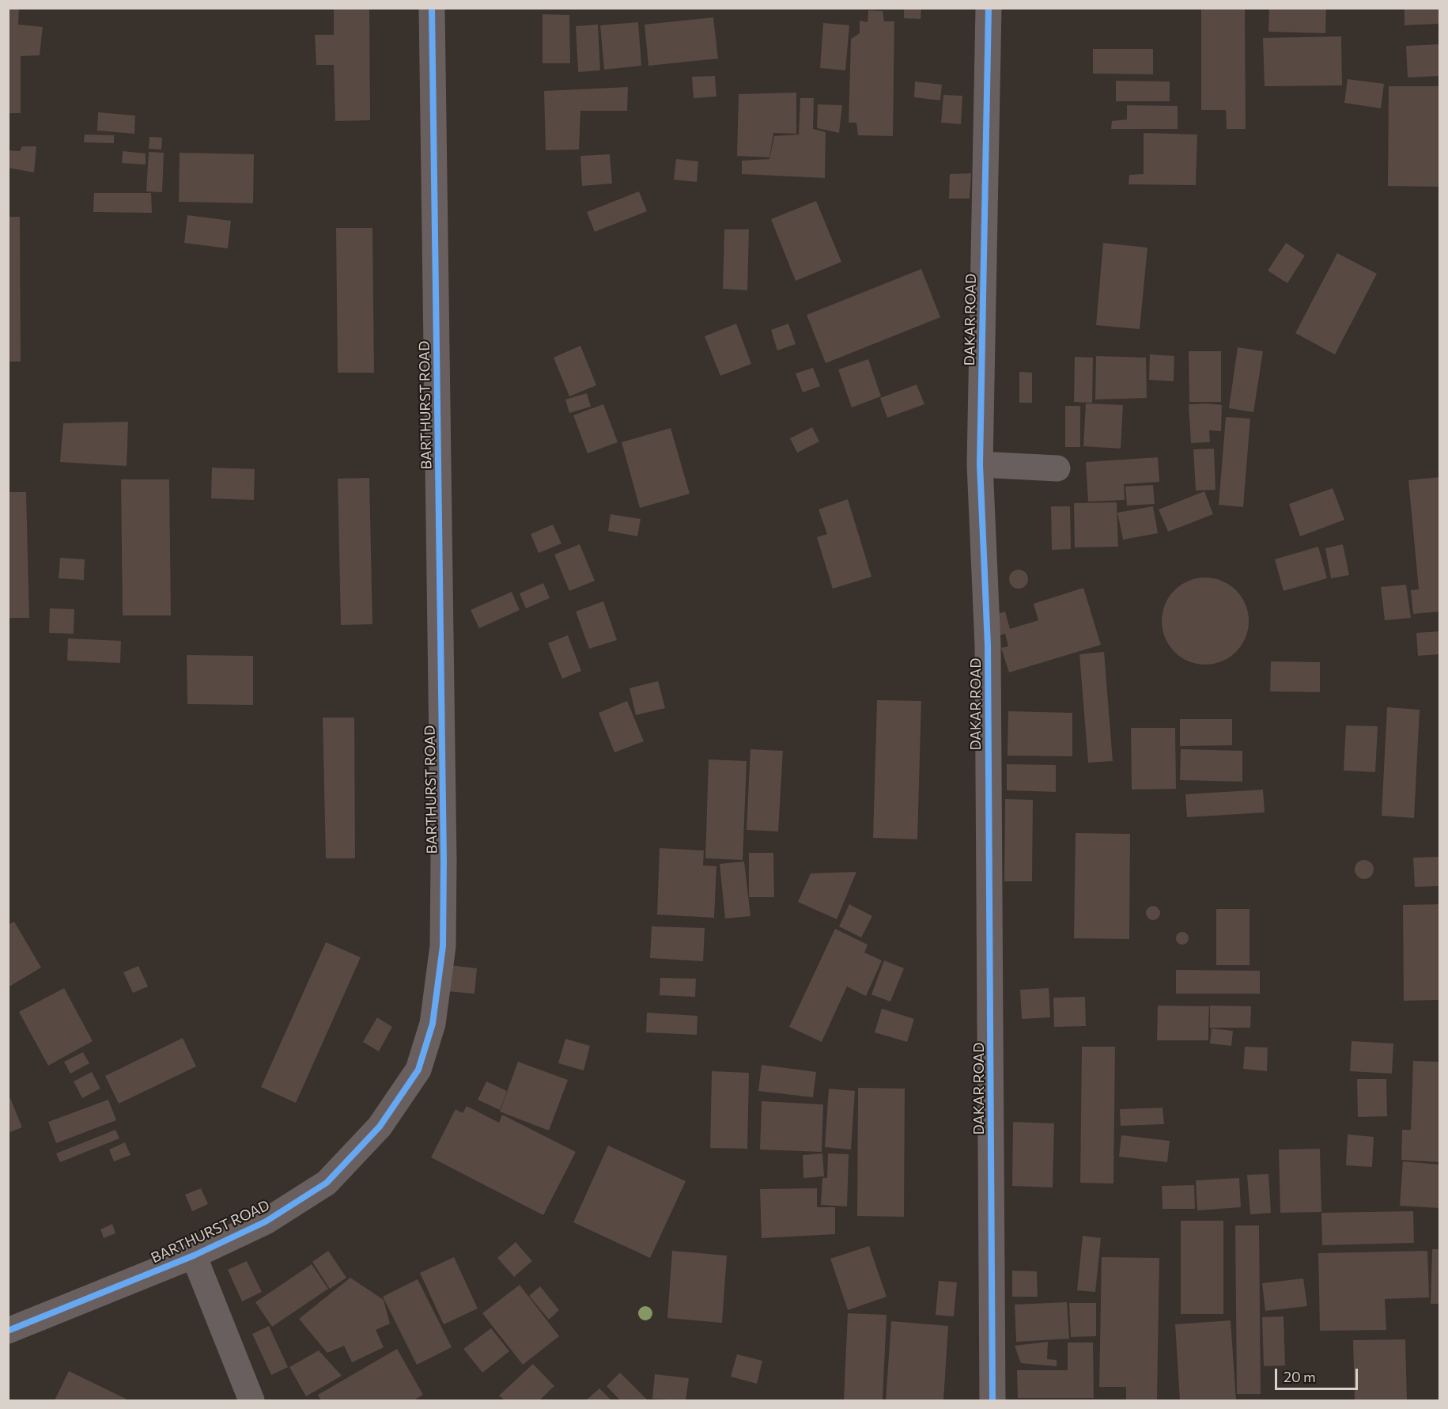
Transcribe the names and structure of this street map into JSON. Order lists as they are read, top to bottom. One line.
{"streets":{"street":["DAKAR ROAD","BARTHURST ROAD"]},"scale_bar":"20 m"}
